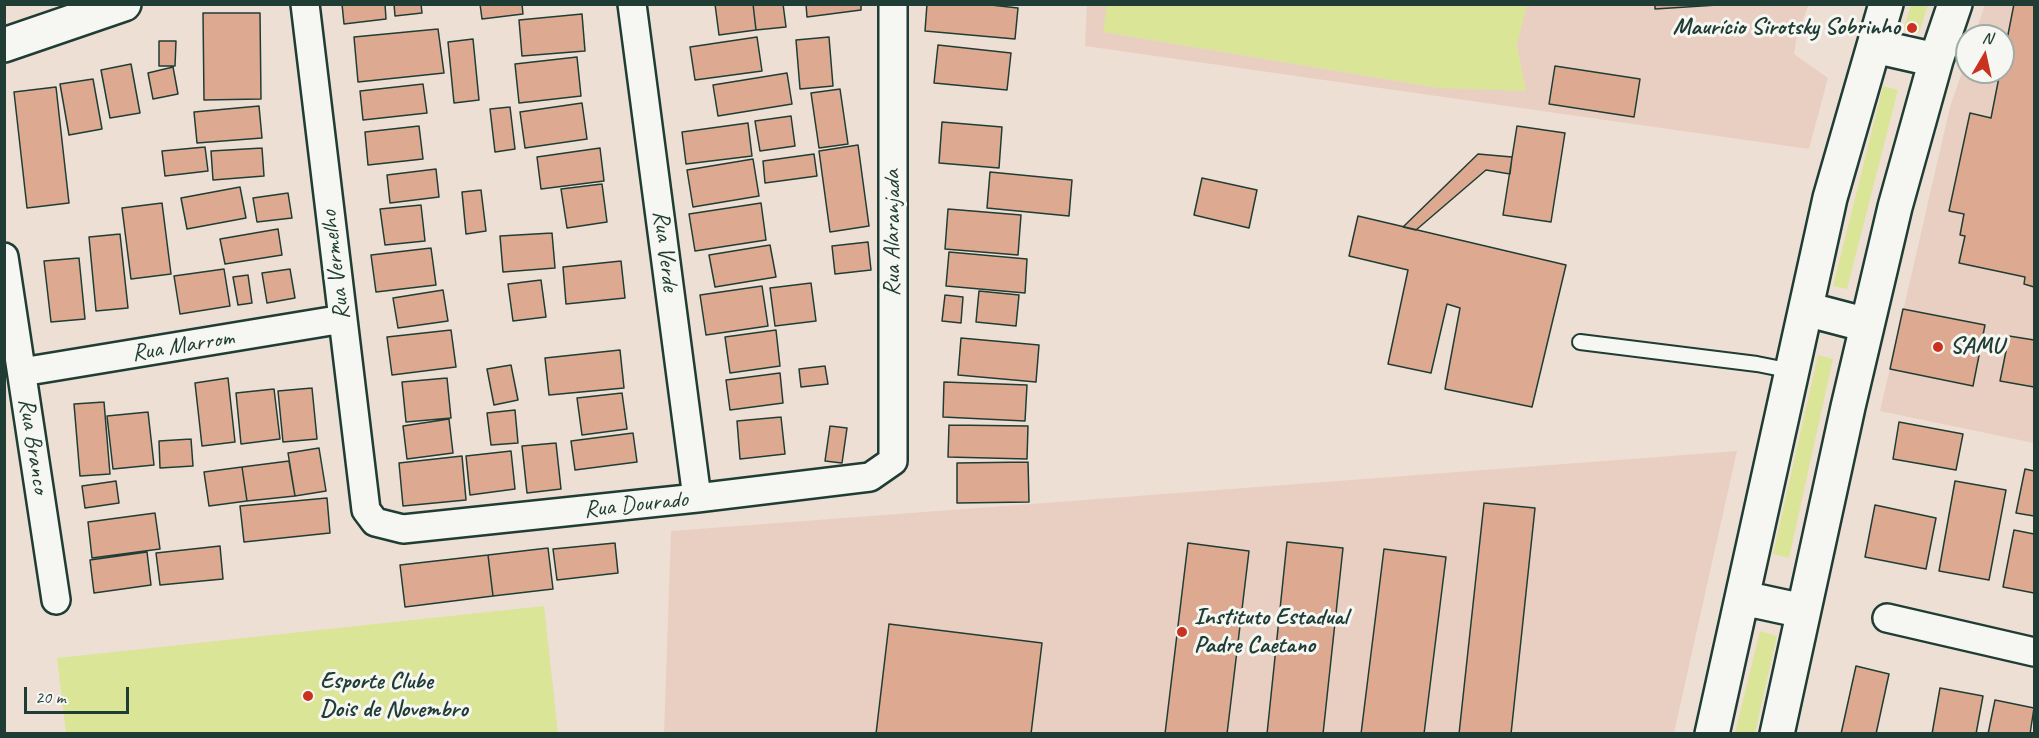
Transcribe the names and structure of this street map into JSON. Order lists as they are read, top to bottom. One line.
{"streets":{"street":["Rua Alaranjada","Rua Verde","Rua Vermelho","Rua Marrom","Rua Branco","Rua Dourado"]},"crossings":[["Rua Alaranjada","Rua Dourado"],["Rua Verde","Rua Dourado"],["Rua Vermelho","Rua Marrom"],["Rua Vermelho","Rua Dourado"],["Rua Marrom","Rua Branco"]],"places":["Maurício Sirotsky Sobrinho","SAMU","Instituto Estadual Padre Caetano","Esporte Clube Dois de Novembro"],"scale_bar":"20 m","north":"top"}
